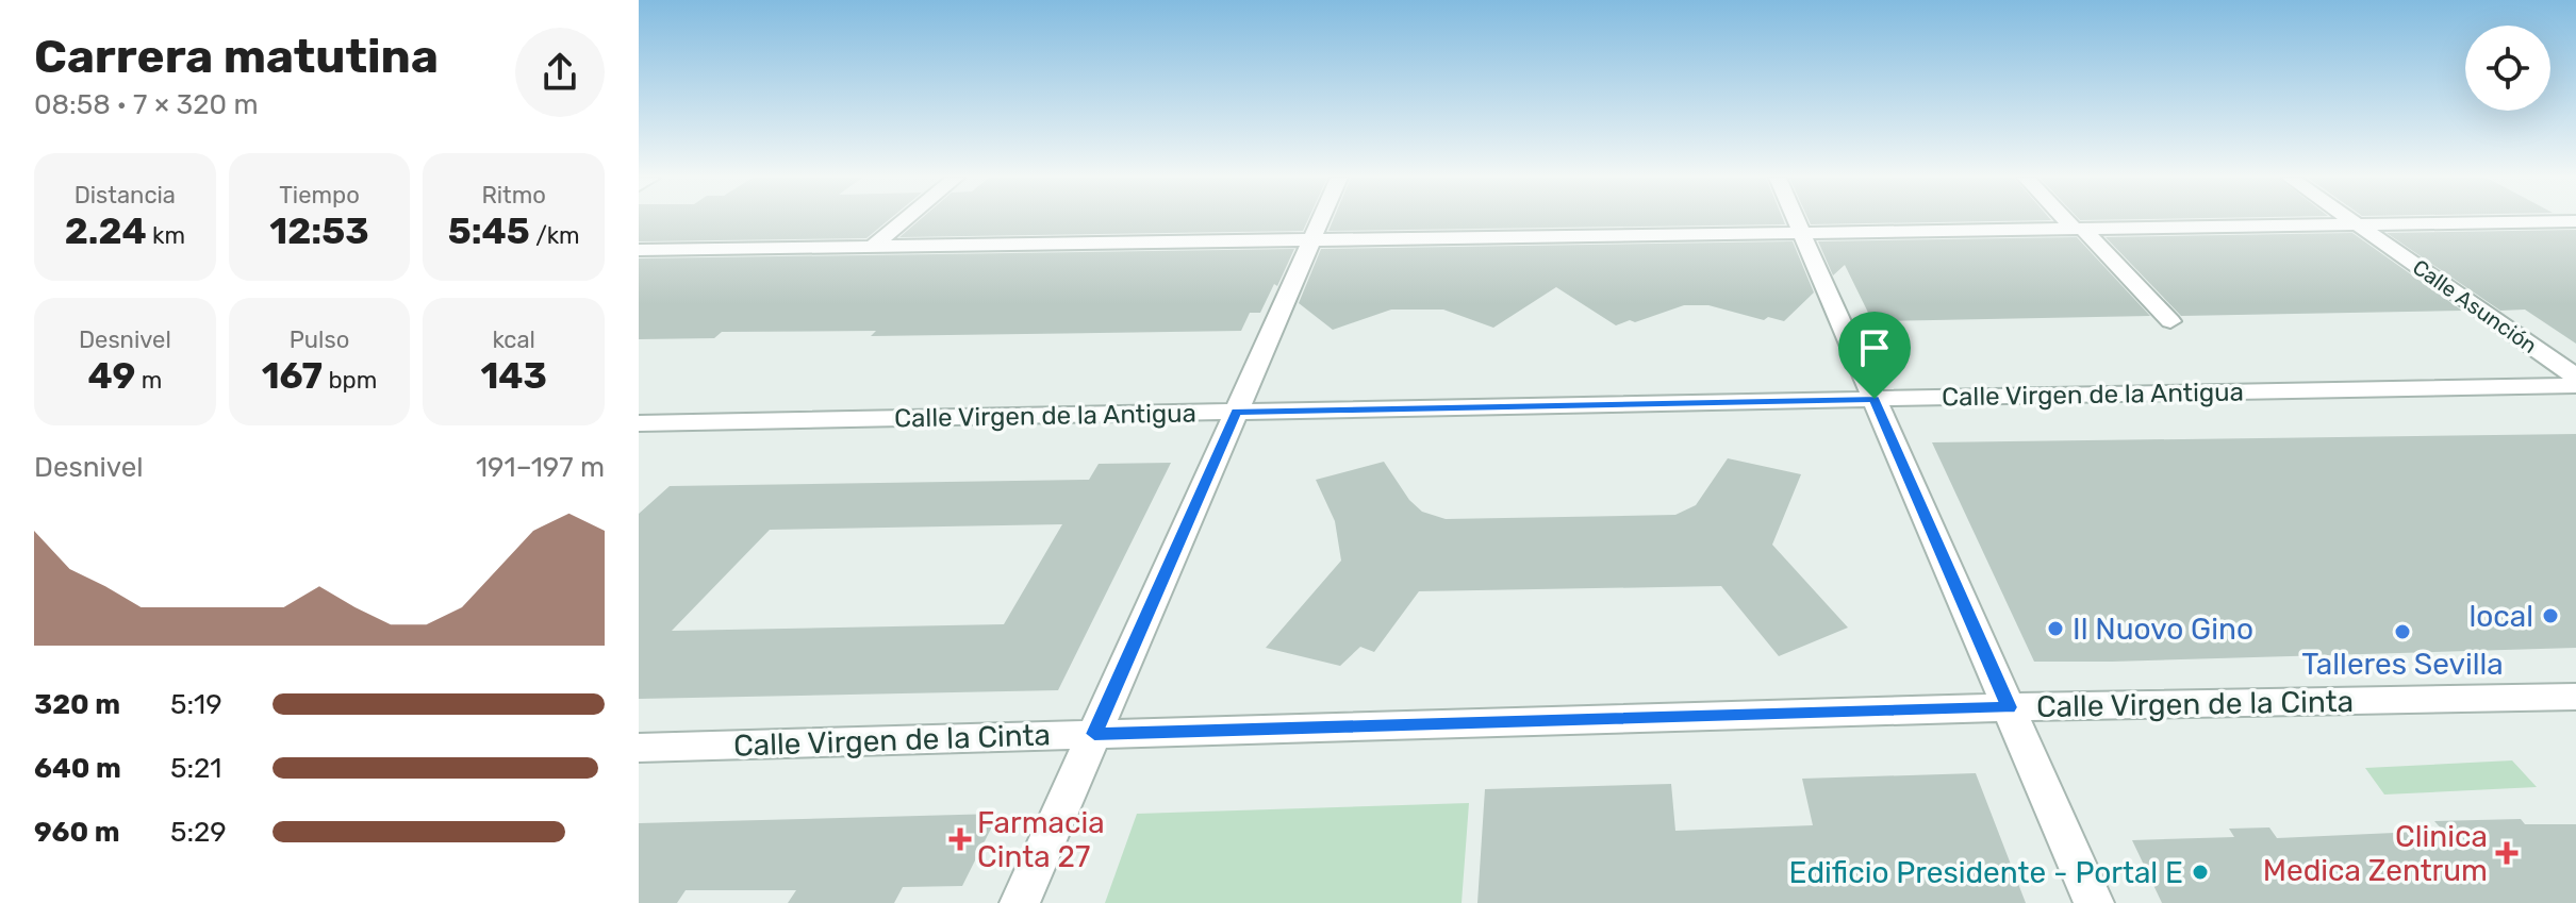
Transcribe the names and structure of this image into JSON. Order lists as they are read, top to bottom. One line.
{"streets":{"street":["Calle Asunción","Calle Virgen de la Antigua","Calle Virgen de la Cinta"]},"places":{"other":["local","Il Nuovo Gino","Talleres Sevilla","Edificio Presidente - Portal E"],"health":["Farmacia Cinta 27","Clinica Medica Zentrum"]},"page":{"heading":["Carrera matutina","08:58 · 7 × 320 m"],"stats":[["Distancia","2.24 km"],["Tiempo","12:53"],["Ritmo","5:45 /km"],["Desnivel","49 m"],["Pulso","167 bpm"],["kcal","143"]],"chart":["Desnivel","191–197 m"],"list":[{"name":"320 m","note":"5:19"},{"name":"640 m","note":"5:21"},{"name":"960 m","note":"5:29"}]}}
